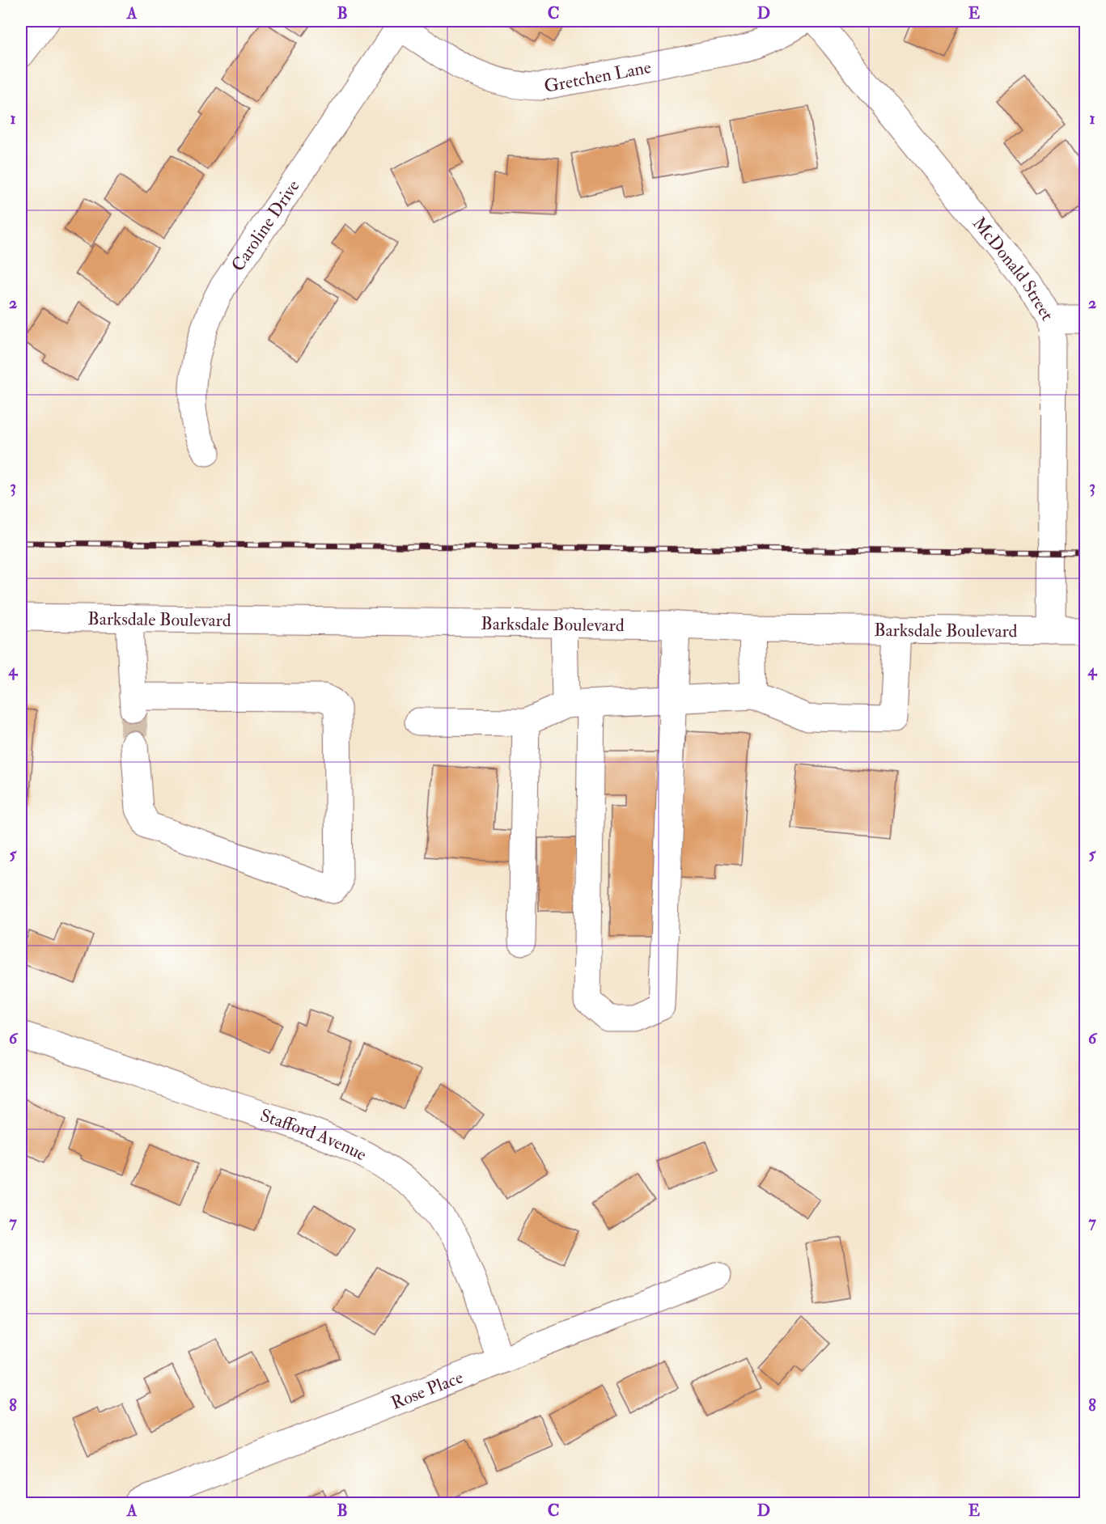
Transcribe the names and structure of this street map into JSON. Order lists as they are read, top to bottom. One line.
{"streets":{"street":["Gretchen Lane","Caroline Drive","McDonald Street","Barksdale Boulevard","Stafford Avenue","Rose Place"]},"crossings":[["Gretchen Lane","Caroline Drive"],["McDonald Street","Barksdale Boulevard"],["Stafford Avenue","Rose Place"]],"grid":{"columns":["A","B","C","D","E"],"rows":["1","2","3","4","5","6","7","8"]}}
